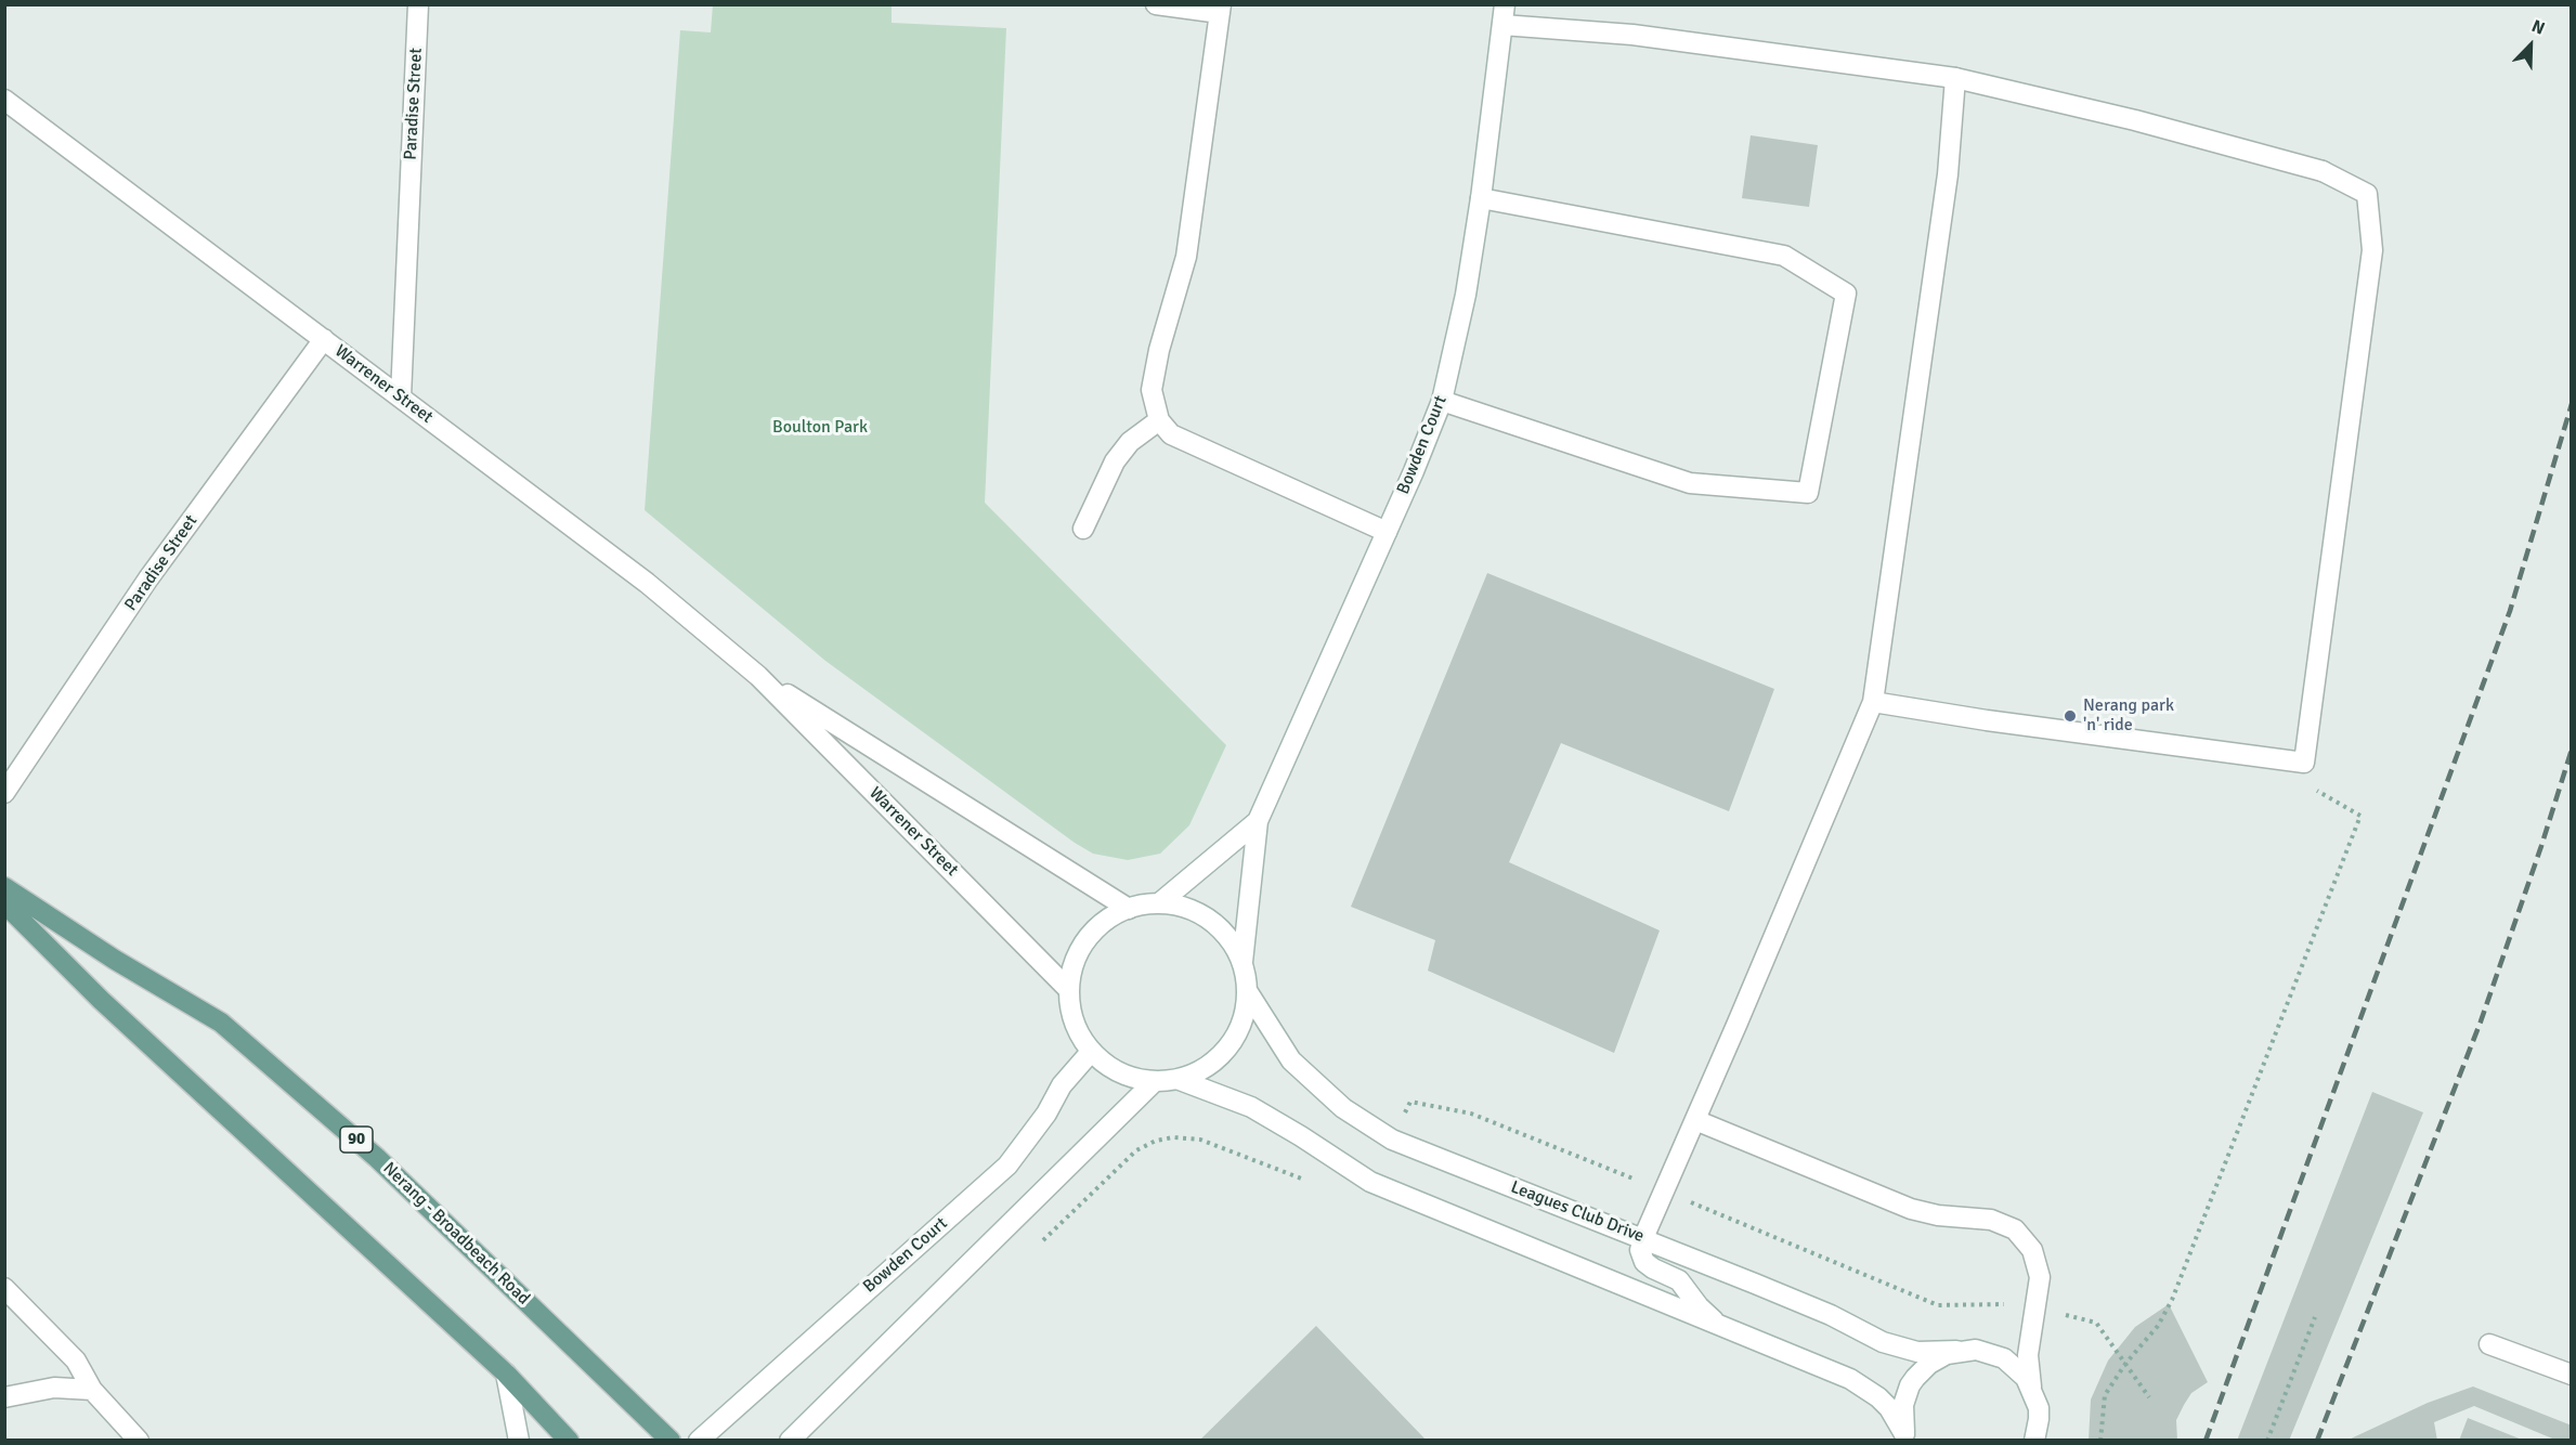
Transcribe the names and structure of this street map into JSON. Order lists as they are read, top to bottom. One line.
{"streets":{"main road":["90","Nerang - Broadbeach Road"],"street":["Paradise Street","Warrener Street","Bowden Court","Leagues Club Drive"]},"crossings":[["Paradise Street","Warrener Street"],["Warrener Street","Bowden Court"],["Warrener Street","Leagues Club Drive"],["Bowden Court","Leagues Club Drive"]],"parks":["Boulton Park"],"places":["Nerang park 'n' ride"],"north":"top right"}
